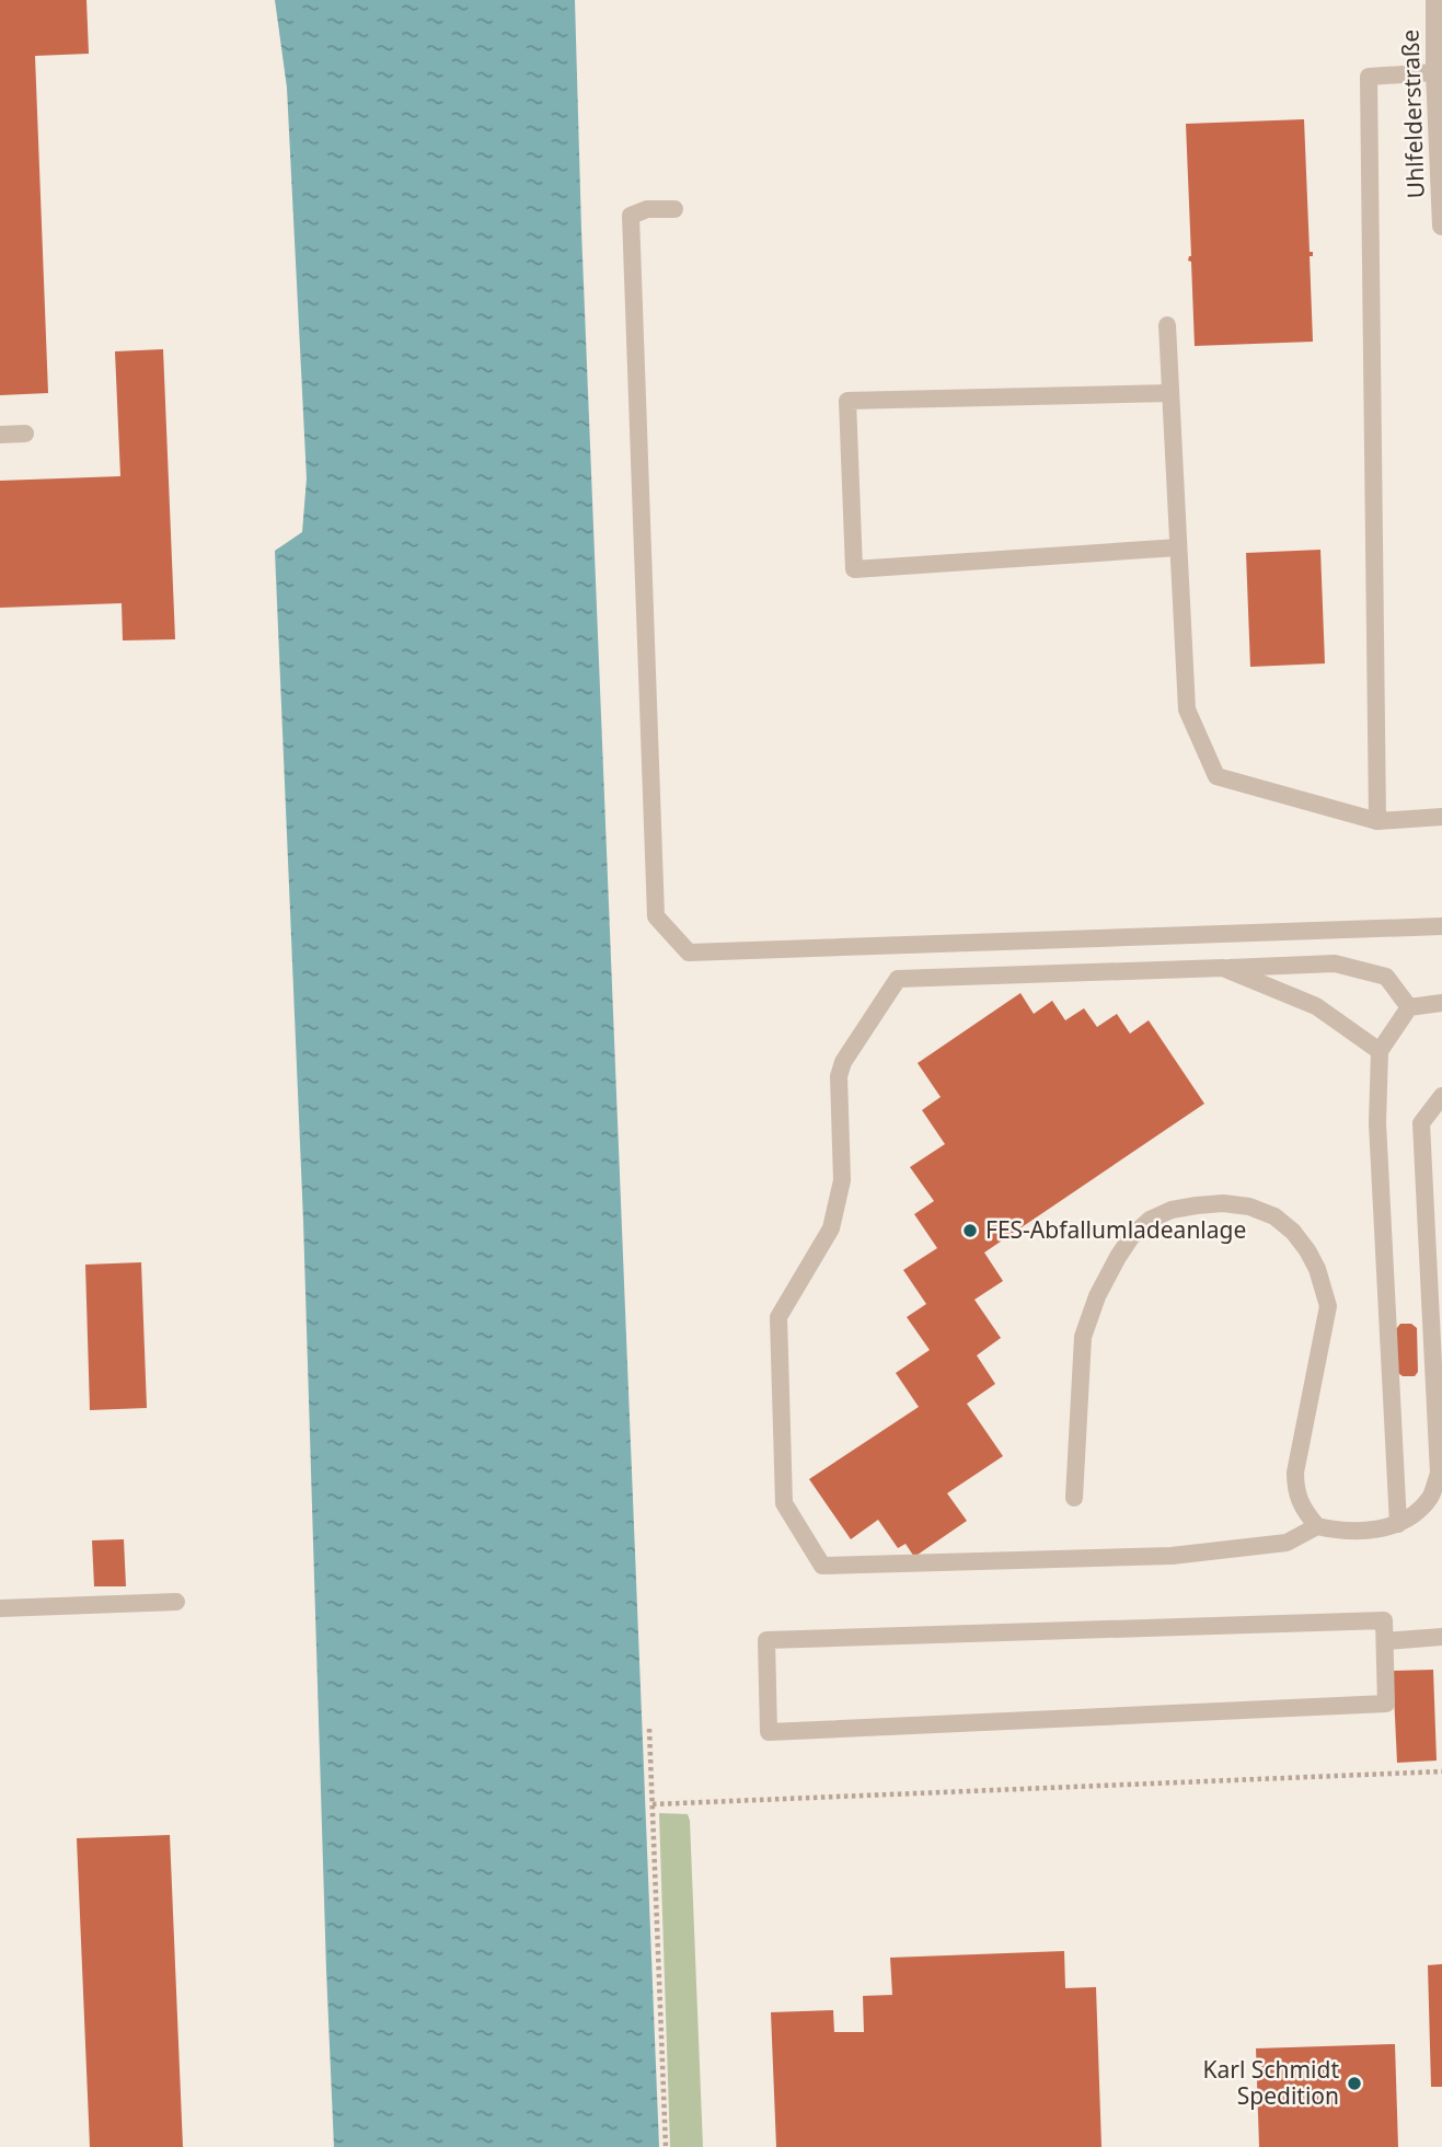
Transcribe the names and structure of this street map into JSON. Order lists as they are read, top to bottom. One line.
{"streets":{"street":["Uhlfelderstraße"]},"places":["FES-Abfallumladeanlage","Karl Schmidt Spedition"]}
